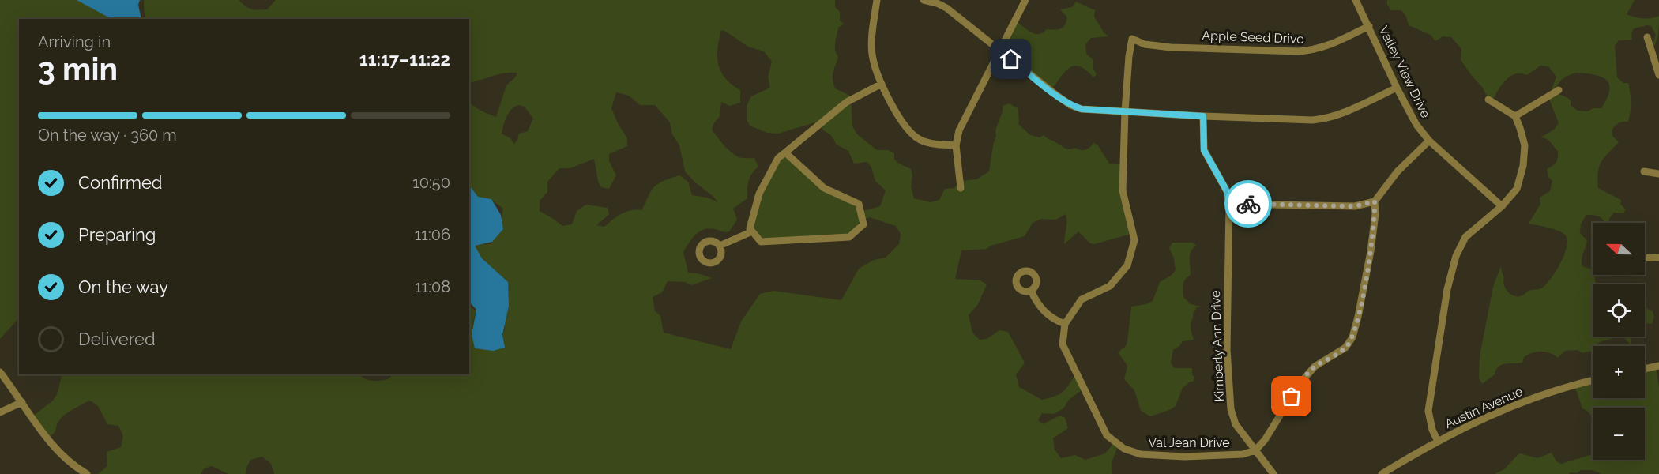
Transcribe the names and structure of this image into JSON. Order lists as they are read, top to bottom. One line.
{"streets":{"street":["Apple Seed Drive","Valley View Drive","Kimberly Ann Drive","Austin Avenue","Val Jean Drive"]},"crossings":[["Apple Seed Drive","Valley View Drive"],["Kimberly Ann Drive","Val Jean Drive"]],"north":"left","page":{"heading":["3 min","Arriving in","11:17–11:22"],"bar":"On the way · 360 m","list":[["Confirmed","10:50"],["Preparing","11:06"],["On the way","11:08"],"Delivered"],"map_buttons":["+","−"]}}
